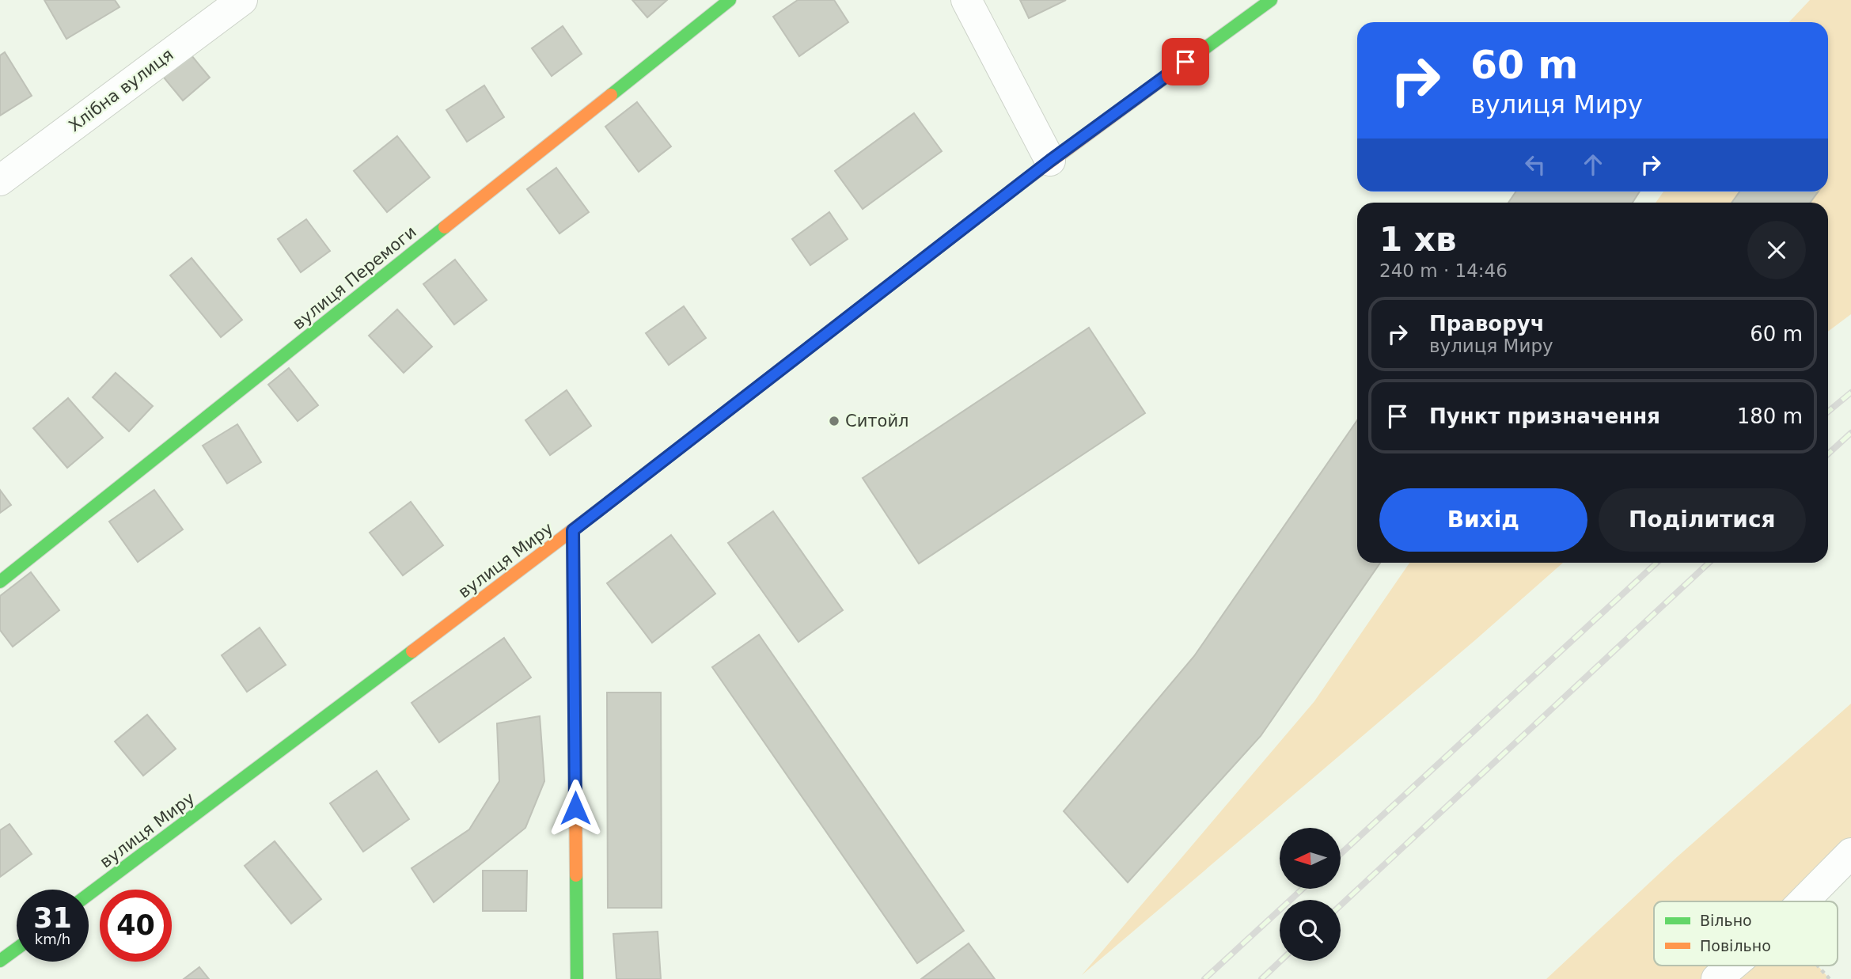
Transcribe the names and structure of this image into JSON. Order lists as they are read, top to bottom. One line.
{"streets":{"main road":["вулиця Перемоги","вулиця Миру"],"street":["Хлібна вулиця"]},"places":["Ситойл"],"legend":["Вільно","Повільно"],"north":"left","page":{"turn":["60 m","вулиця Миру"],"heading":["1 хв","240 m · 14:46"],"list":[{"name":"Праворуч","note":"вулиця Миру","value":"60 m"},{"name":"Пункт призначення","value":"180 m"}],"buttons":["Вихід","Поділитися"],"speed":"31 km/h","limit":"40"}}
